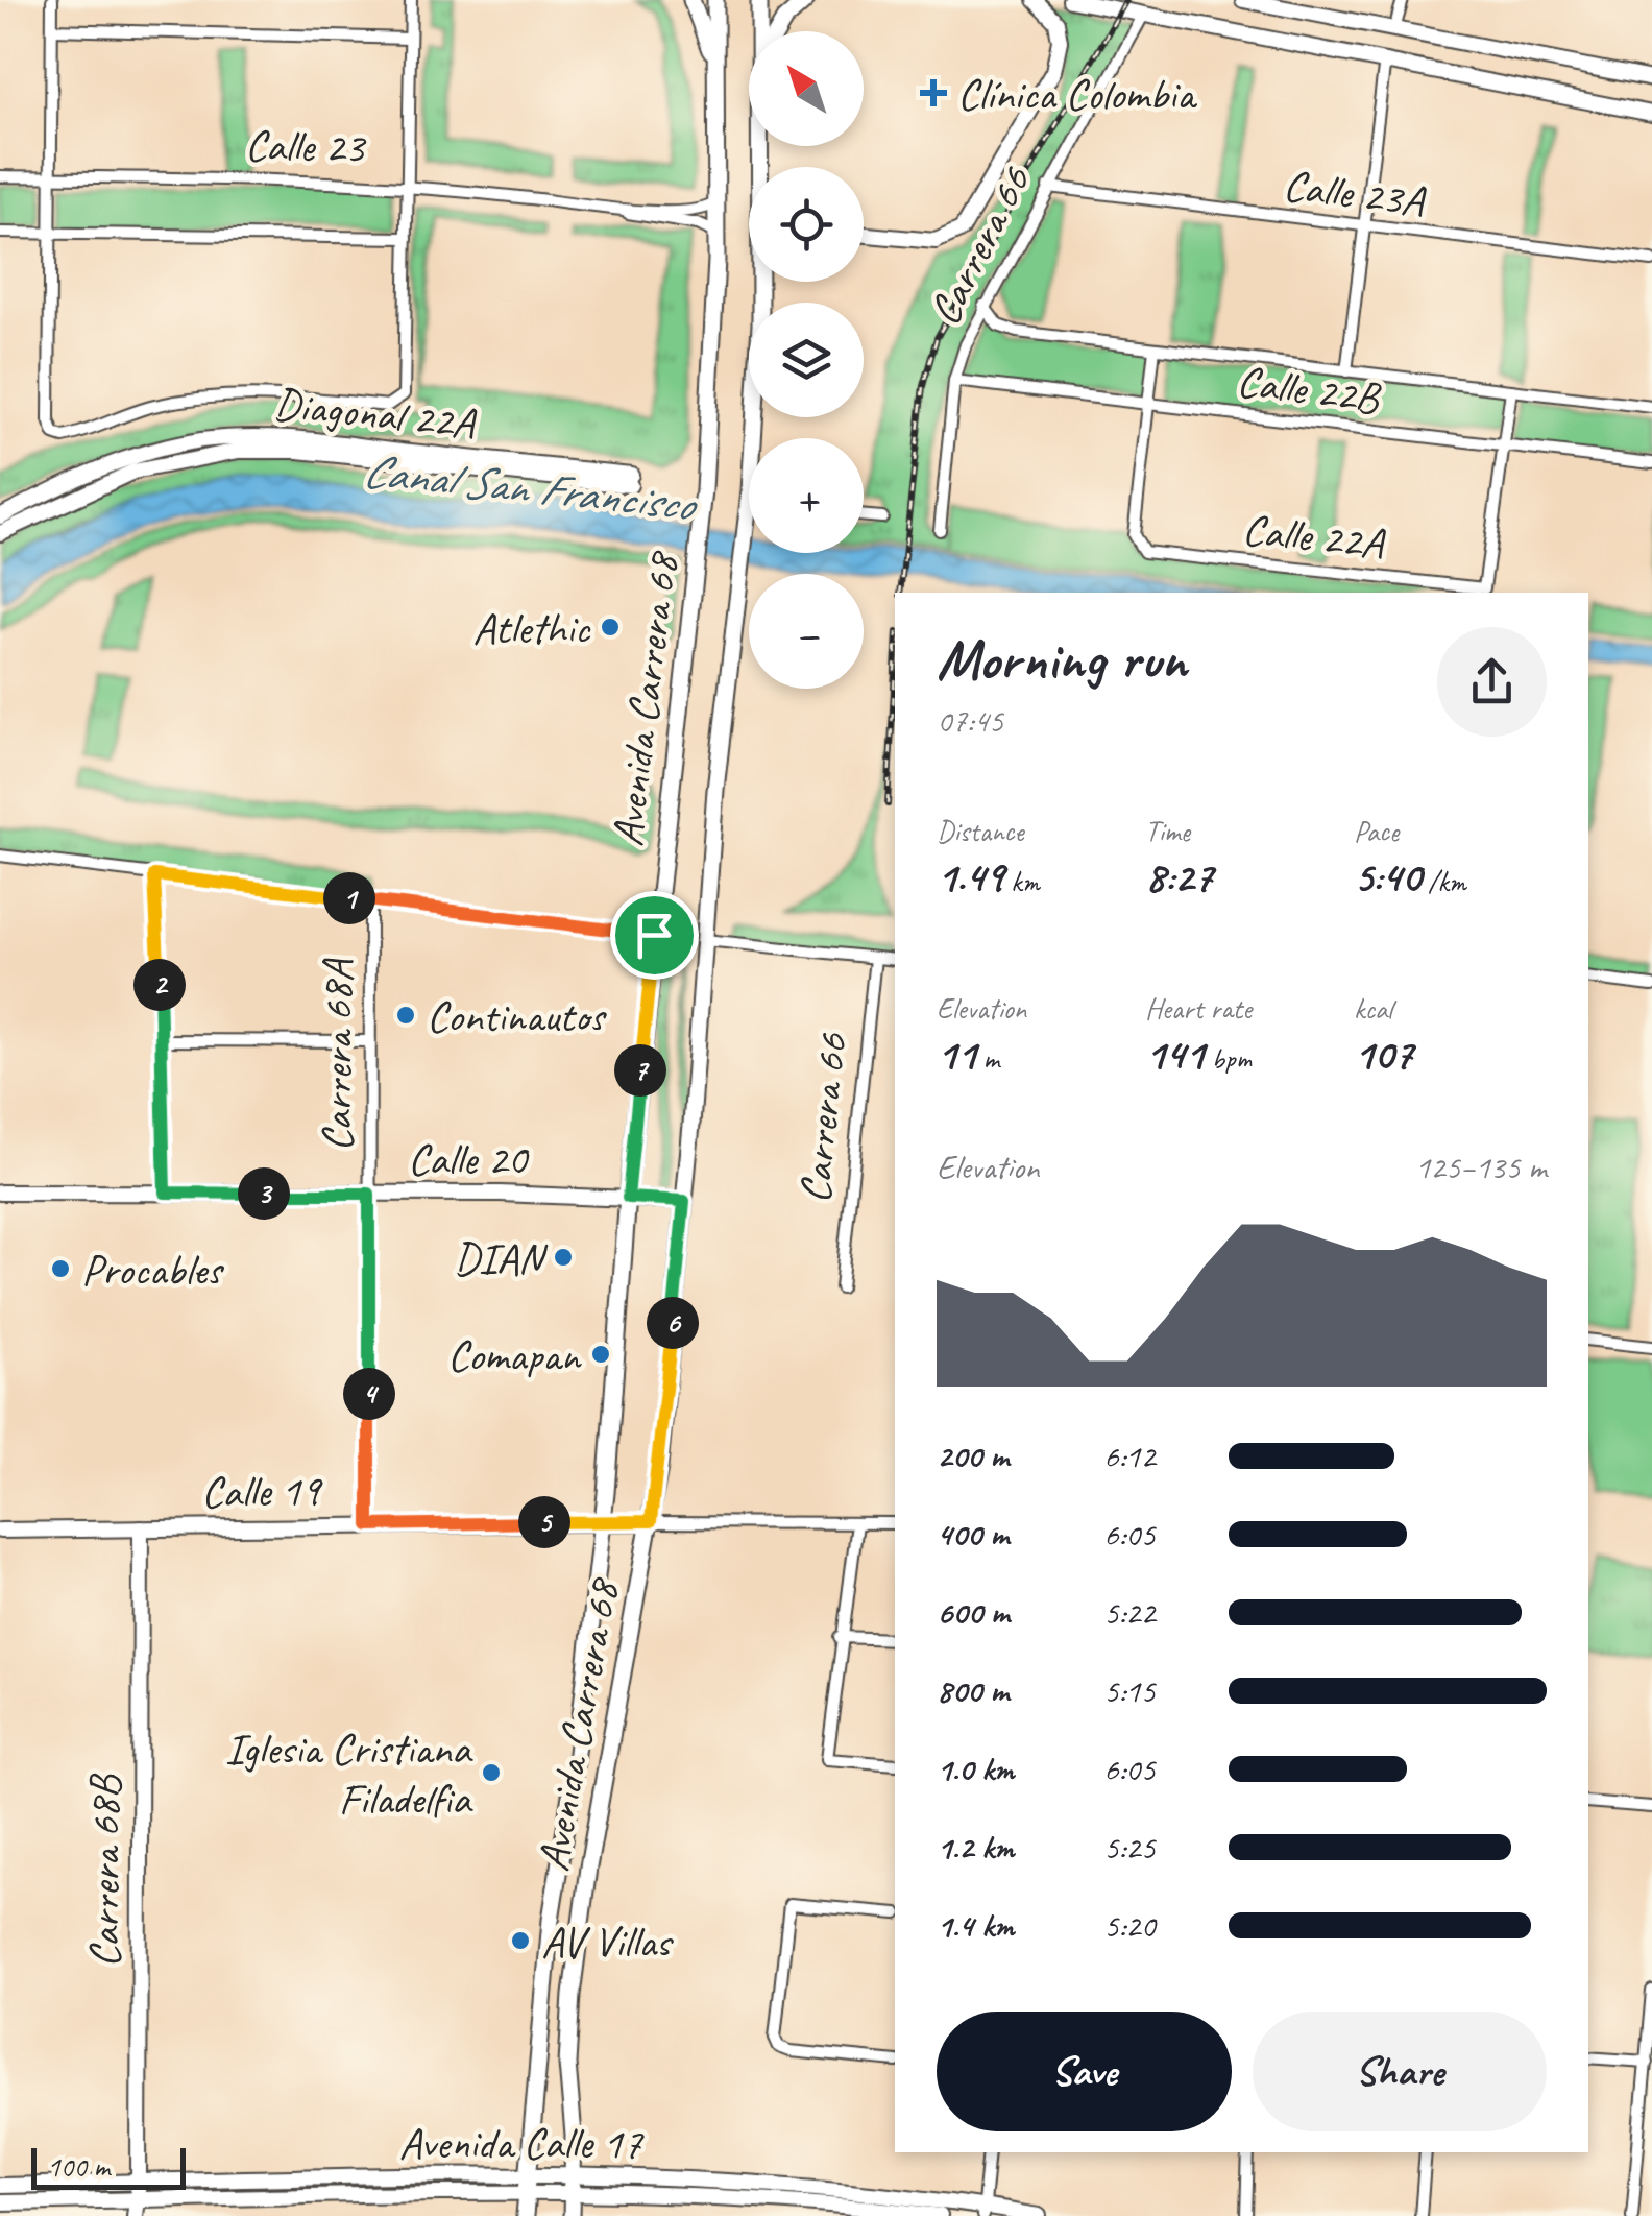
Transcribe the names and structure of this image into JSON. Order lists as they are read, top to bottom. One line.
{"streets":{"main road":["Avenida Carrera 68"],"street":["Calle 23","Calle 23A","Carrera 66","Calle 22B","Diagonal 22A","Calle 22A","Carrera 68A","Calle 20","Calle 19","Carrera 68B","Avenida Calle 17"]},"crossings":[["Calle 23","Avenida Carrera 68"],["Calle 23A","Carrera 66"],["Carrera 66","Calle 22B"],["Calle 22B","Calle 22A"],["Avenida Carrera 68","Calle 20"],["Avenida Carrera 68","Calle 19"],["Avenida Carrera 68","Avenida Calle 17"],["Carrera 68A","Calle 20"],["Carrera 68A","Calle 19"],["Calle 19","Carrera 68B"],["Carrera 68B","Avenida Calle 17"]],"water":["Canal San Francisco"],"places":{"health":["Clínica Colombia"],"other":["Atlethic","Continautos","DIAN","Procables","Comapan","Iglesia Cristiana Filadelfia","AV Villas"]},"scale_bar":"100 m","north":"top left","page":{"map_buttons":["+","−"],"heading":["Morning run","07:45"],"stats":[["Distance","1.49 km"],["Time","8:27"],["Pace","5:40 /km"],["Elevation","11 m"],["Heart rate","141 bpm"],["kcal","107"]],"pins":["1","2","7","3","6","4","5"],"chart":["Elevation","125–135 m"],"list":[{"name":"200 m","note":"6:12"},{"name":"400 m","note":"6:05"},{"name":"600 m","note":"5:22"},{"name":"800 m","note":"5:15"},{"name":"1.0 km","note":"6:05"},{"name":"1.2 km","note":"5:25"},{"name":"1.4 km","note":"5:20"}],"buttons":["Save","Share"],"scale":"100 m"}}
